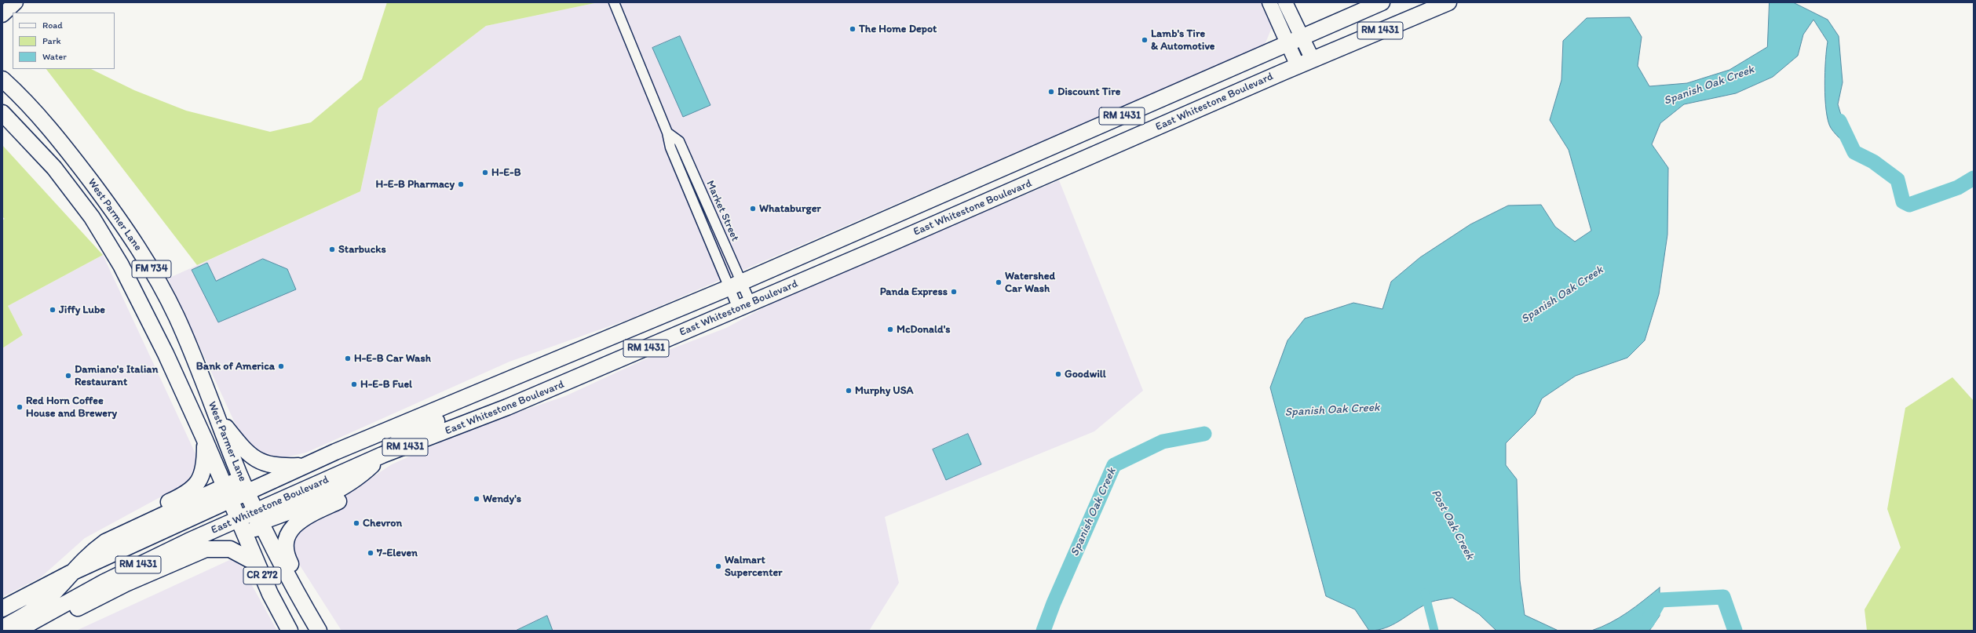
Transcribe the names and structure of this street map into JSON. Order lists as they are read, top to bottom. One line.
{"streets":{"main road":["RM 1431","East Whitestone Boulevard","West Parmer Lane","FM 734","CR 272"],"street":["Market Street"]},"crossings":[["East Whitestone Boulevard","Market Street"],["East Whitestone Boulevard","West Parmer Lane"],["East Whitestone Boulevard","FM 734"],["East Whitestone Boulevard","CR 272"],["West Parmer Lane","FM 734"],["FM 734","CR 272"]],"water":["Spanish Oak Creek","Post Oak Creek"],"places":["The Home Depot","Lamb's Tire & Automotive","Discount Tire","H-E-B","H-E-B Pharmacy","Whataburger","Starbucks","Watershed Car Wash","Panda Express","Jiffy Lube","McDonald's","H-E-B Car Wash","Bank of America","Goodwill","Damiano's Italian Restaurant","H-E-B Fuel","Murphy USA","Red Horn Coffee House and Brewery","Wendy's","Chevron","7-Eleven","Walmart Supercenter"],"legend":["Road","Park","Water"]}
